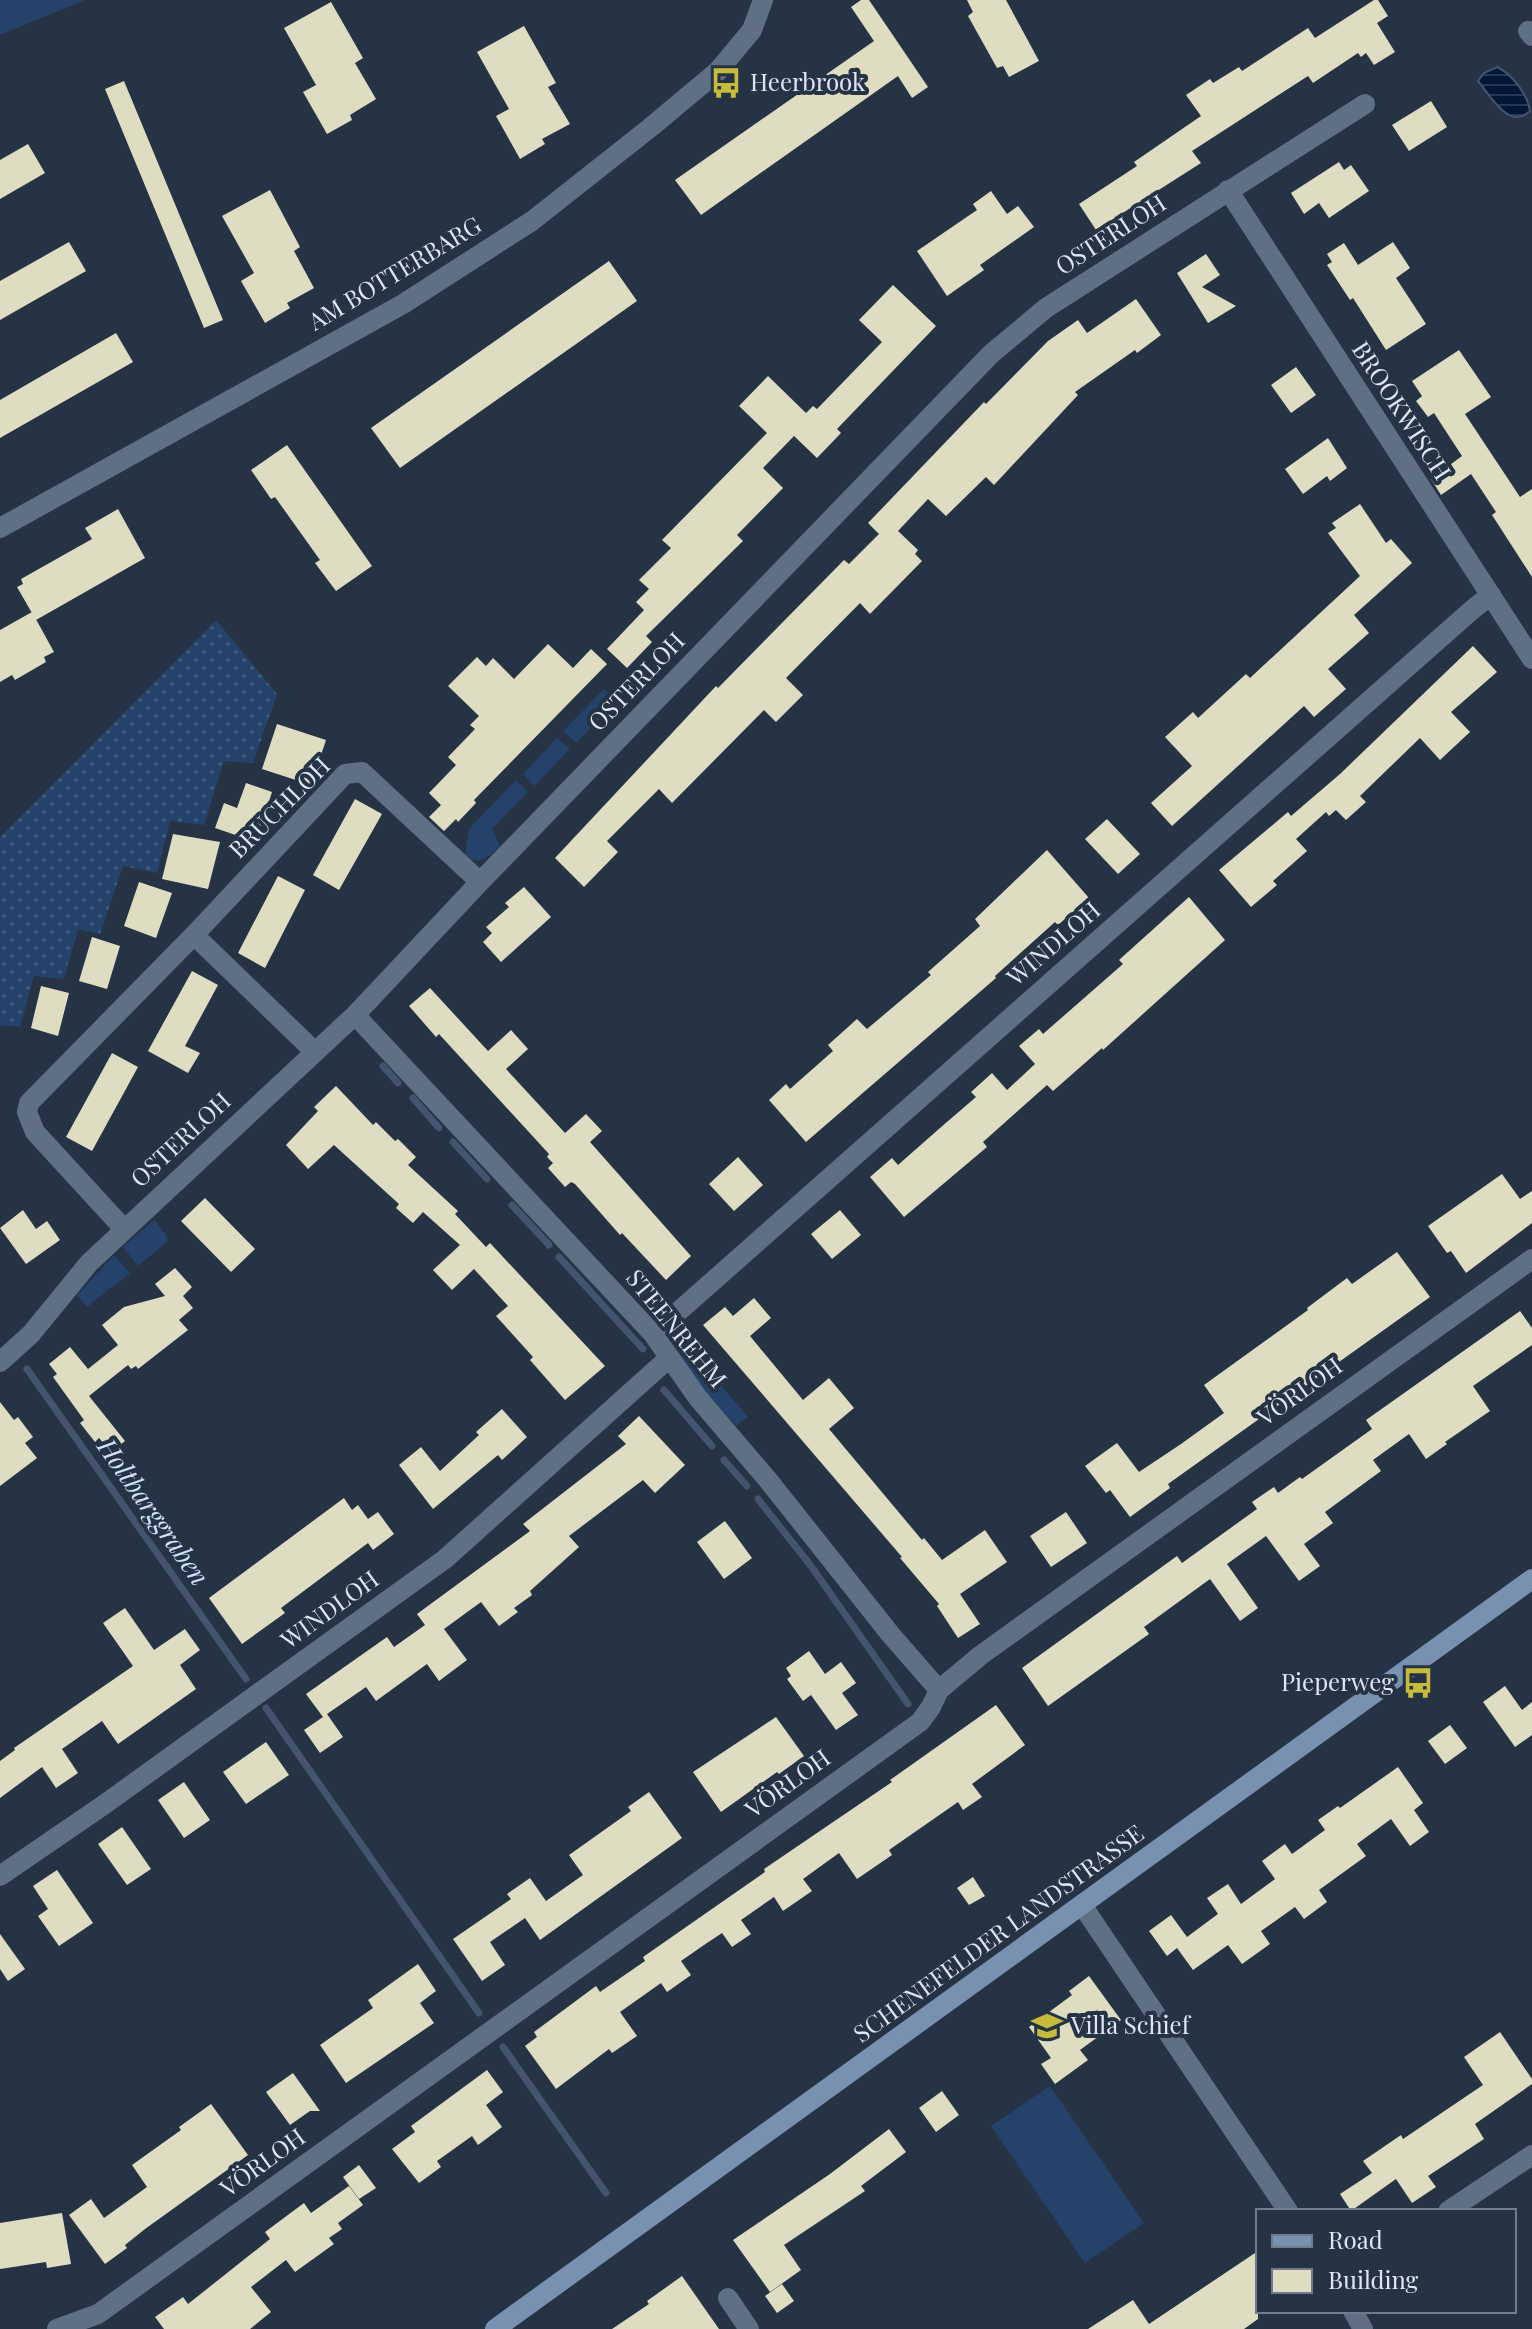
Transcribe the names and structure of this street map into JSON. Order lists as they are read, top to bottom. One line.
{"streets":{"main road":["SCHENEFELDER LANDSTRASSE"],"street":["OSTERLOH","AM BOTTERBARG","BROOKWISCH","BRUCHLOH","WINDLOH","STEENREHM","VÖRLOH"]},"crossings":[["OSTERLOH","BROOKWISCH"],["OSTERLOH","BRUCHLOH"],["OSTERLOH","STEENREHM"],["BROOKWISCH","WINDLOH"],["WINDLOH","STEENREHM"],["STEENREHM","VÖRLOH"]],"water":["Holtbarggraben"],"places":{"bus stop":["Heerbrook","Pieperweg"],"school or university":["Villa Schief"]},"legend":["Road","Building"]}
